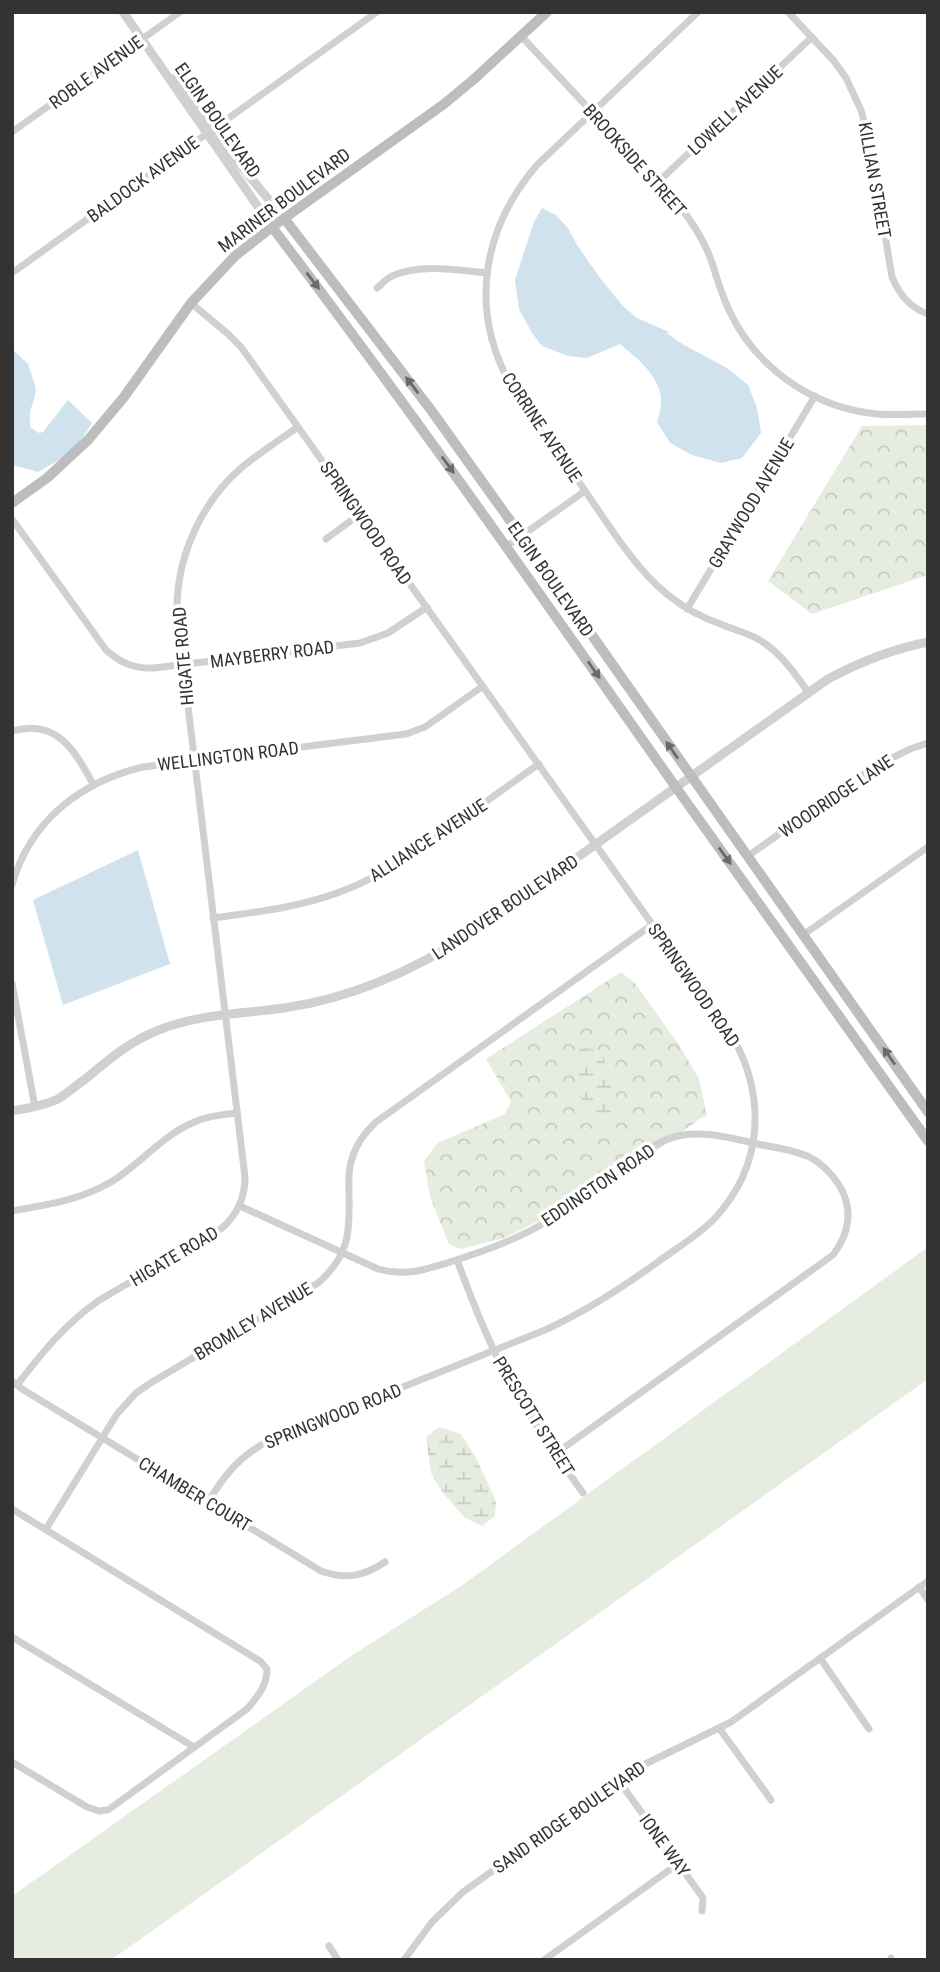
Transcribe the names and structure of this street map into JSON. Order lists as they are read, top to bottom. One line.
{"streets":{"main road":["ELGIN BOULEVARD","MARINER BOULEVARD"],"street":["ROBLE AVENUE","LOWELL AVENUE","BROOKSIDE STREET","BALDOCK AVENUE","KILLIAN STREET","CORRINE AVENUE","GRAYWOOD AVENUE","SPRINGWOOD ROAD","MAYBERRY ROAD","HIGATE ROAD","WELLINGTON ROAD","WOODRIDGE LANE","ALLIANCE AVENUE","LANDOVER BOULEVARD","EDDINGTON ROAD","BROMLEY AVENUE","PRESCOTT STREET","CHAMBER COURT","SAND RIDGE BOULEVARD","IONE WAY"]},"crossings":[["ROBLE AVENUE","ELGIN BOULEVARD"],["LOWELL AVENUE","BROOKSIDE STREET"],["LOWELL AVENUE","KILLIAN STREET"],["ELGIN BOULEVARD","BALDOCK AVENUE"],["ELGIN BOULEVARD","MARINER BOULEVARD"],["ELGIN BOULEVARD","WOODRIDGE LANE"],["ELGIN BOULEVARD","LANDOVER BOULEVARD"],["BROOKSIDE STREET","MARINER BOULEVARD"],["BROOKSIDE STREET","CORRINE AVENUE"],["BROOKSIDE STREET","GRAYWOOD AVENUE"],["MARINER BOULEVARD","SPRINGWOOD ROAD"],["CORRINE AVENUE","GRAYWOOD AVENUE"],["CORRINE AVENUE","LANDOVER BOULEVARD"],["SPRINGWOOD ROAD","MAYBERRY ROAD"],["SPRINGWOOD ROAD","HIGATE ROAD"],["SPRINGWOOD ROAD","WELLINGTON ROAD"],["SPRINGWOOD ROAD","ALLIANCE AVENUE"],["SPRINGWOOD ROAD","LANDOVER BOULEVARD"],["SPRINGWOOD ROAD","EDDINGTON ROAD"],["SPRINGWOOD ROAD","BROMLEY AVENUE"],["SPRINGWOOD ROAD","PRESCOTT STREET"],["SPRINGWOOD ROAD","CHAMBER COURT"],["MAYBERRY ROAD","HIGATE ROAD"],["HIGATE ROAD","WELLINGTON ROAD"],["HIGATE ROAD","ALLIANCE AVENUE"],["HIGATE ROAD","EDDINGTON ROAD"],["HIGATE ROAD","CHAMBER COURT"],["EDDINGTON ROAD","BROMLEY AVENUE"],["EDDINGTON ROAD","PRESCOTT STREET"],["BROMLEY AVENUE","CHAMBER COURT"],["SAND RIDGE BOULEVARD","IONE WAY"]]}
